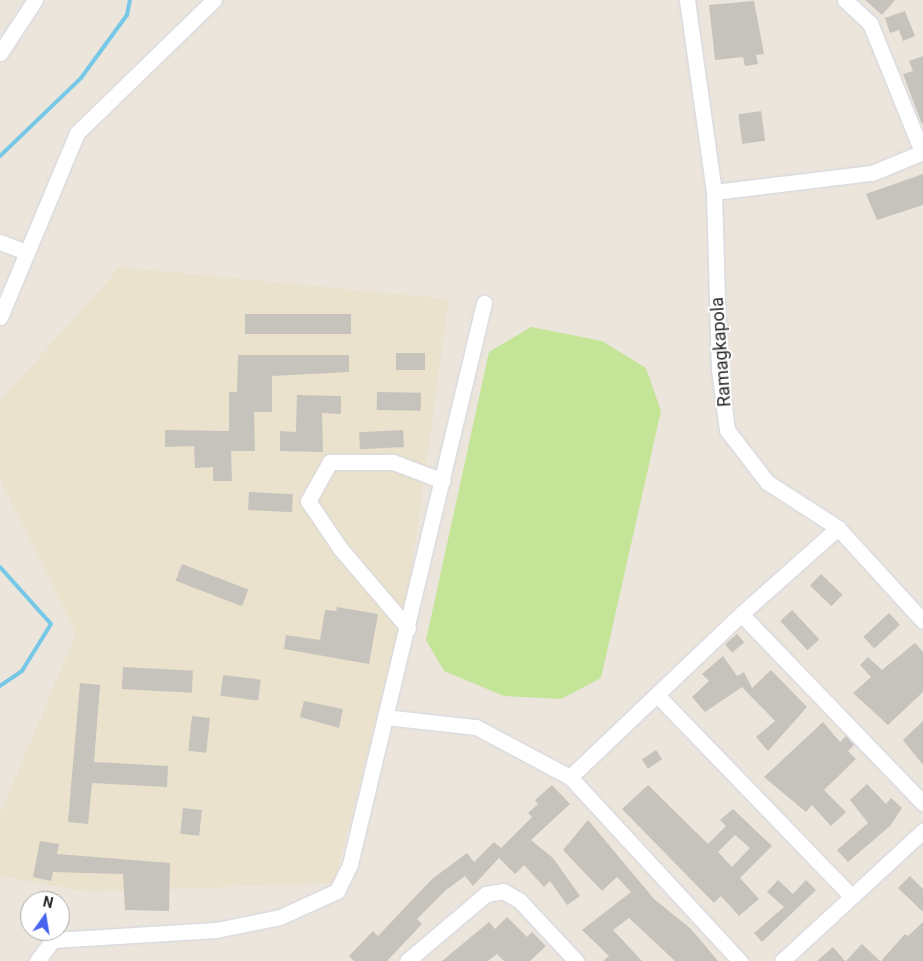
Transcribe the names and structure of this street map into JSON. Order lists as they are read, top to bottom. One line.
{"streets":{"street":["Ramagkapola"]},"north":"top"}
